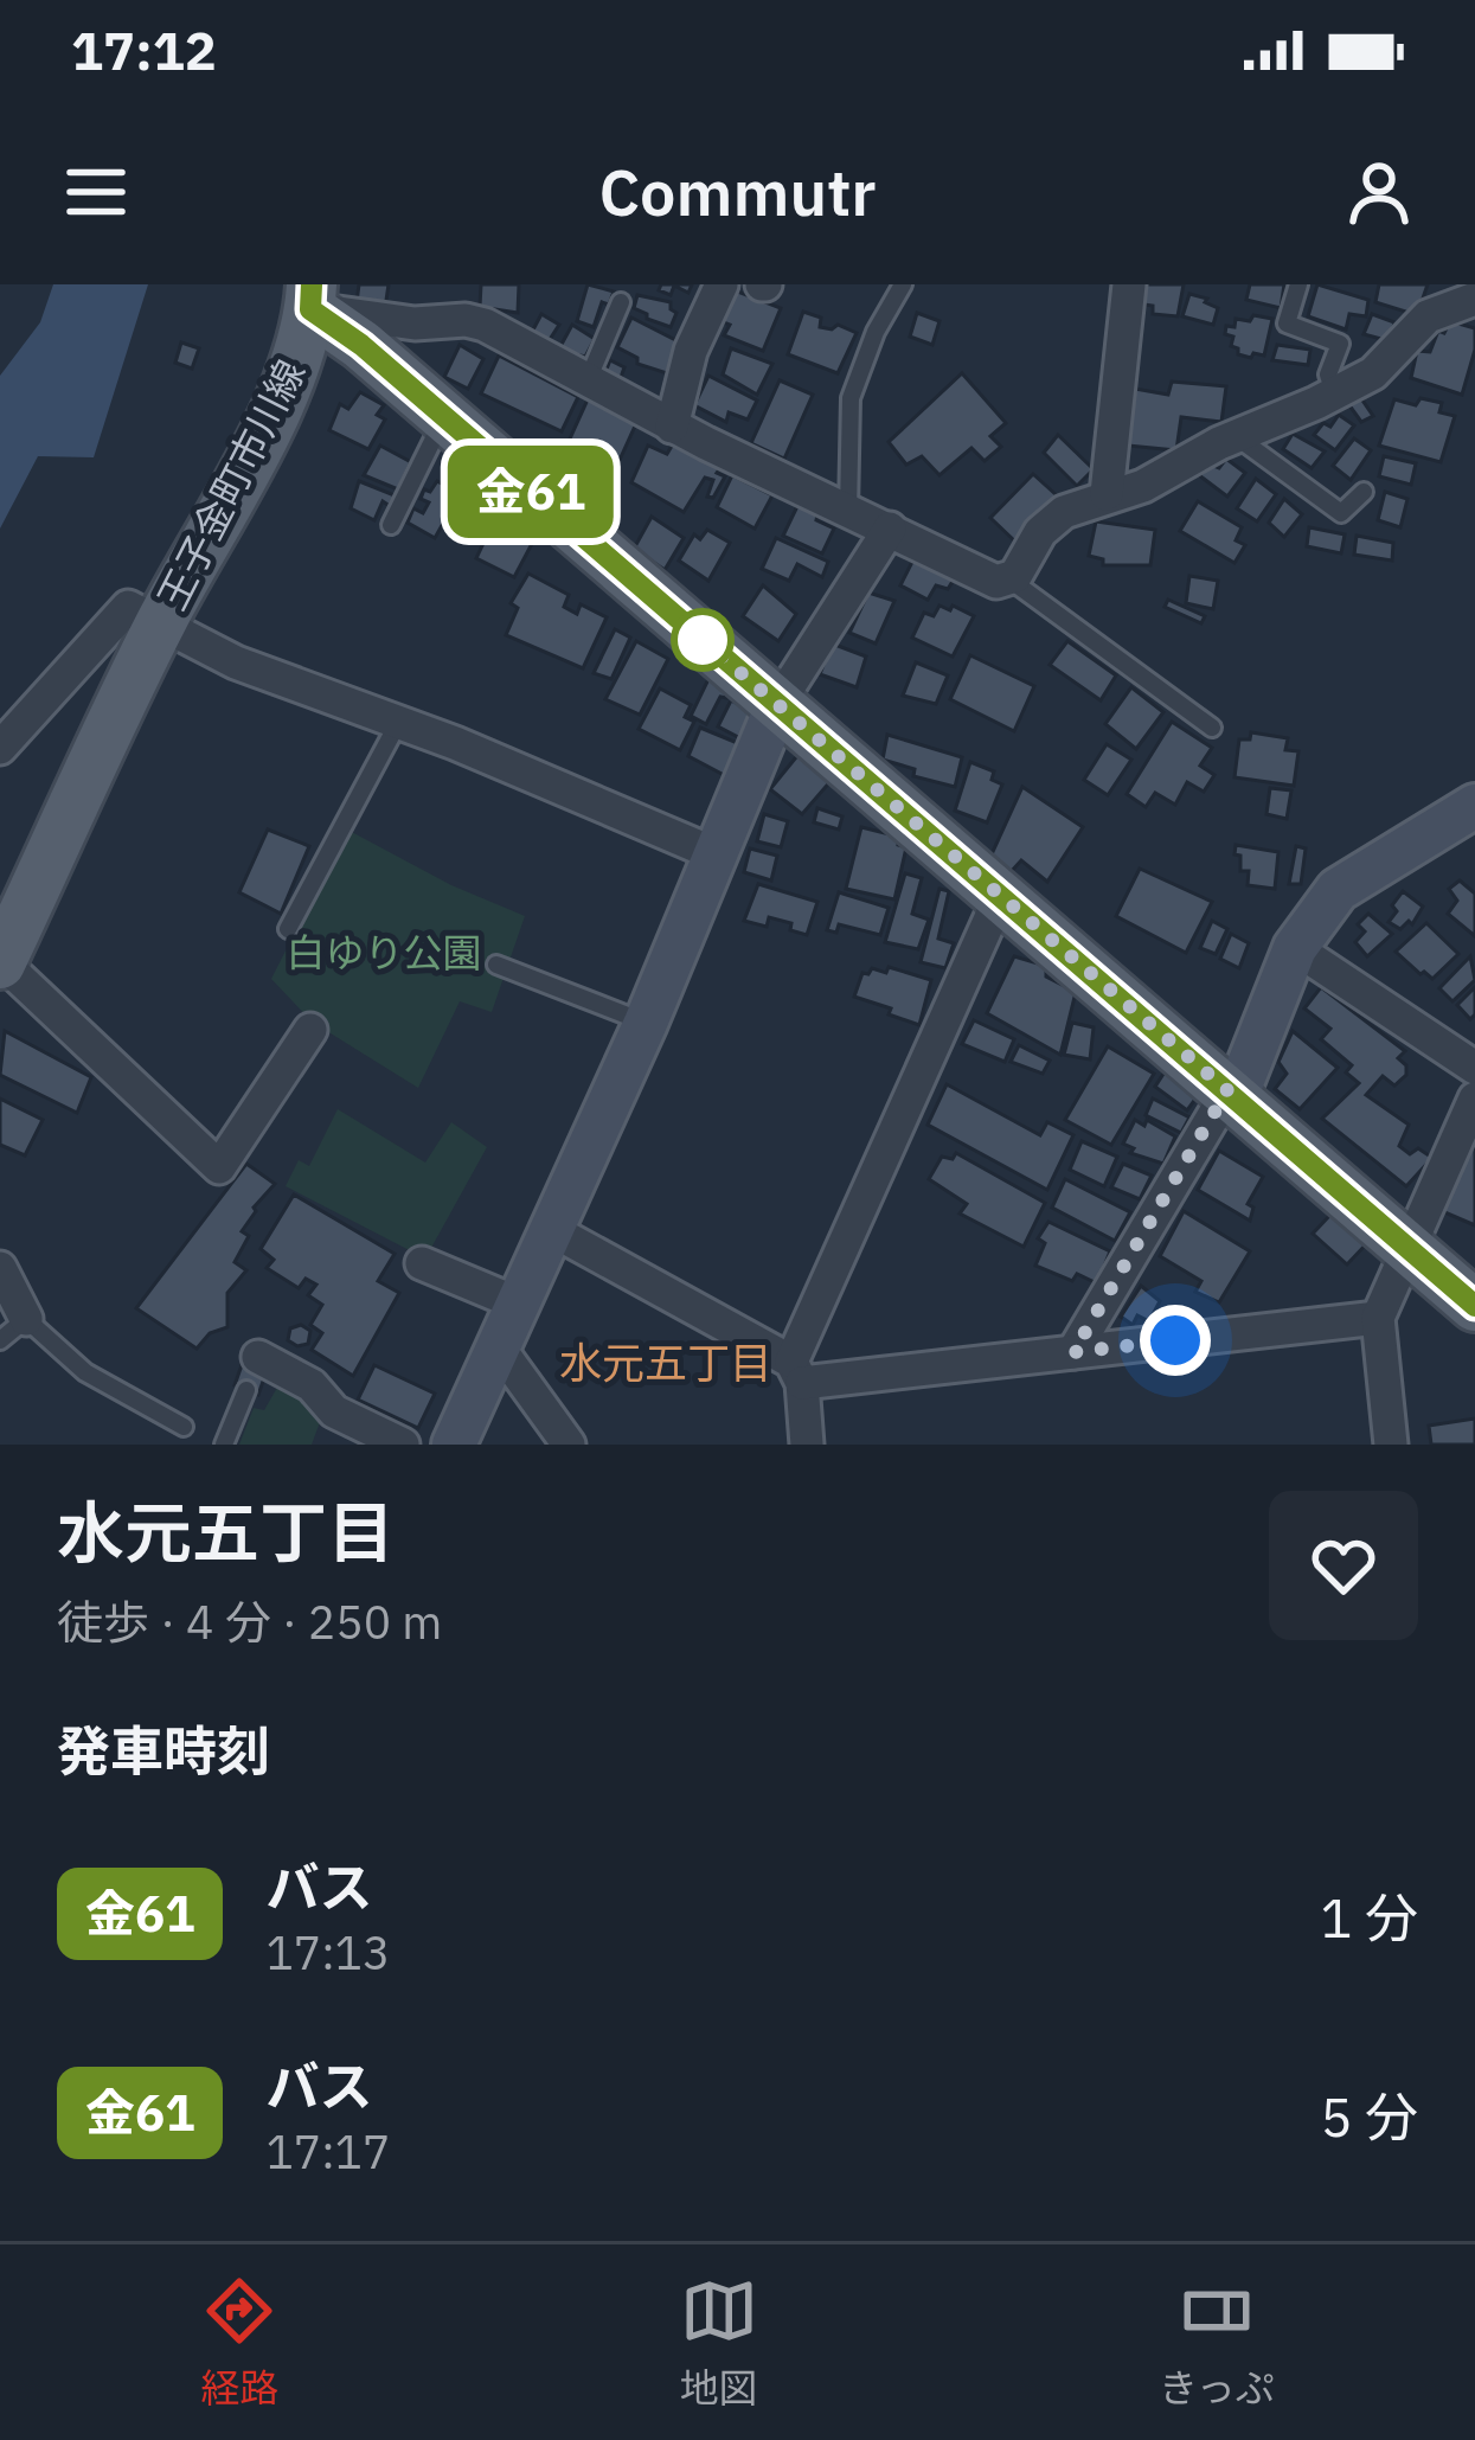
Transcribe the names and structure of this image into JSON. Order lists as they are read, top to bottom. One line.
{"streets":{"main road":["王子金町市川線"]},"districts":["水元五丁目"],"parks":["白ゆり公園"],"lines":["bus line 金61"],"page":{"status":"17:12","header":"Commutr","on_map":"金61","heading":[["水元五丁目","徒歩 · 4 分 · 250 m"],"発車時刻"],"list":[{"mark":"金61","name":"バス","note":"17:13","value":"1 分"},{"mark":"金61","name":"バス","note":"17:17","value":"5 分"}],"tabs":["経路","地図","きっぷ"]}}
